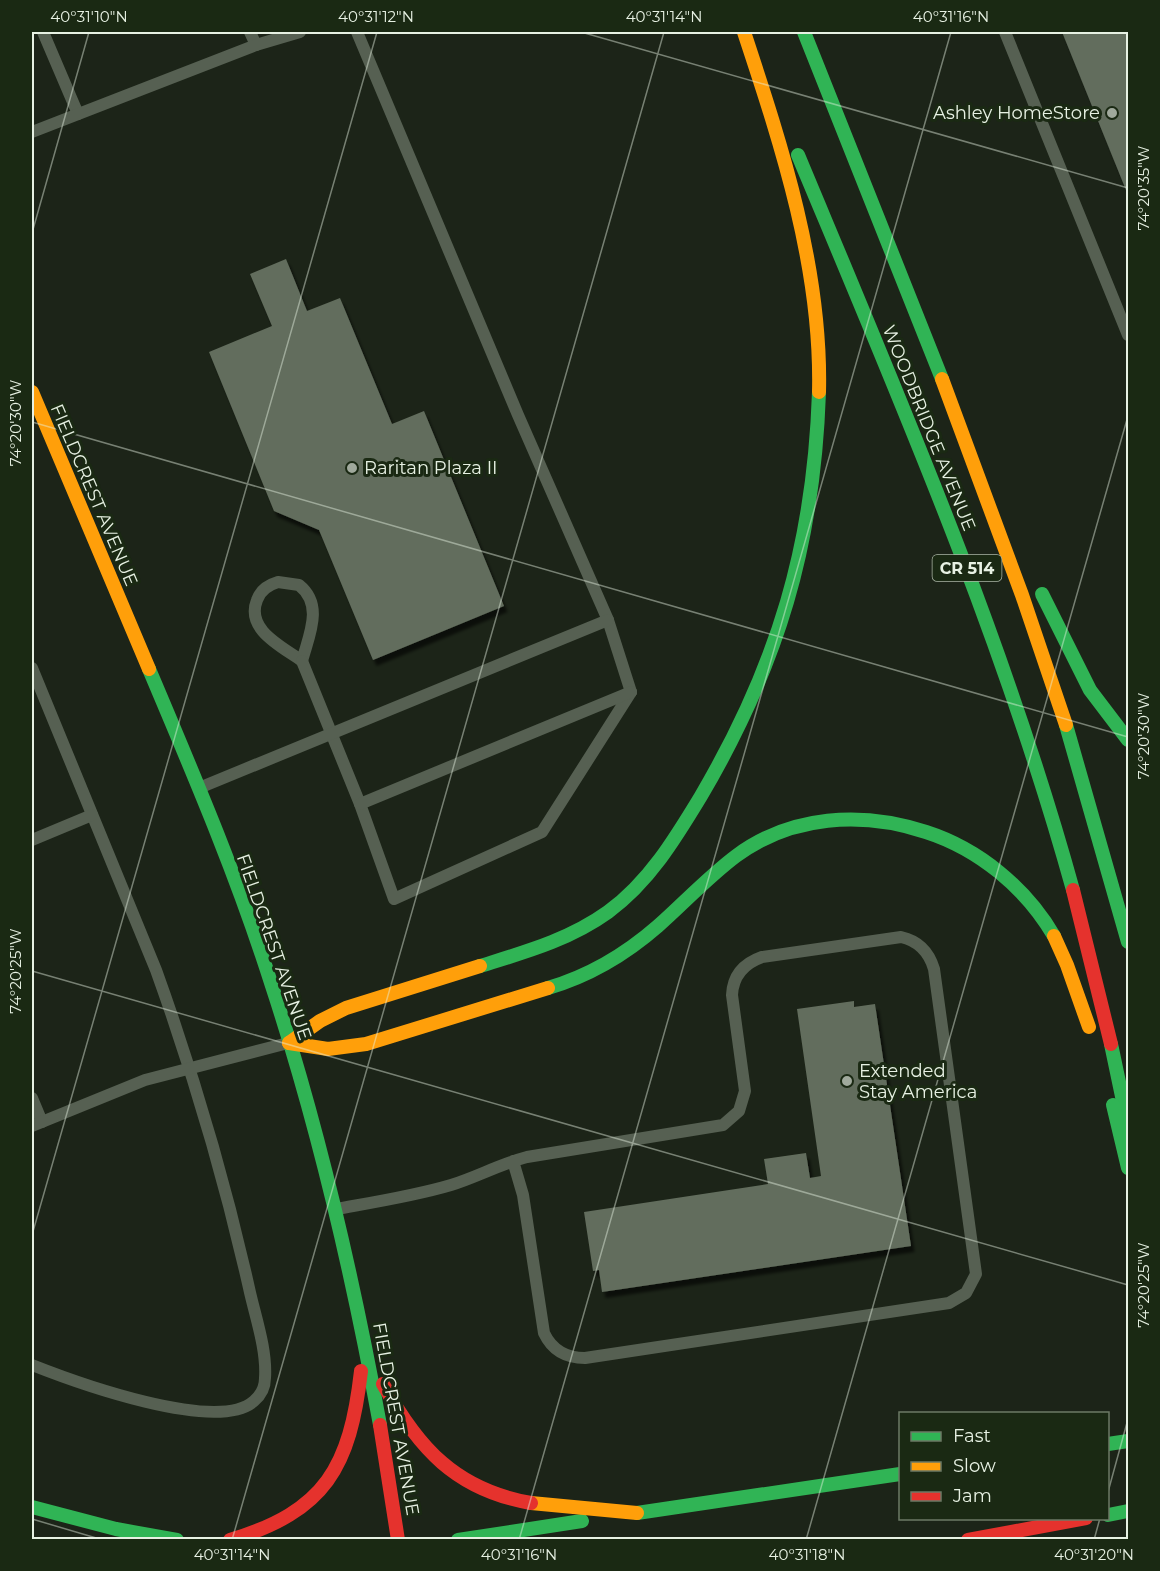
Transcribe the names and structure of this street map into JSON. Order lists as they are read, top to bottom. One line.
{"streets":{"main road":["WOODBRIDGE AVENUE","FIELDCREST AVENUE","CR 514"]},"places":["Ashley HomeStore","Raritan Plaza II","Extended Stay America"],"legend":["Fast","Slow","Jam"],"coordinates":["40°31'10\"N","40°31'12\"N","40°31'14\"N","40°31'16\"N","74°20'35\"W","74°20'30\"W","74°20'25\"W","40°31'18\"N","40°31'20\"N"]}
